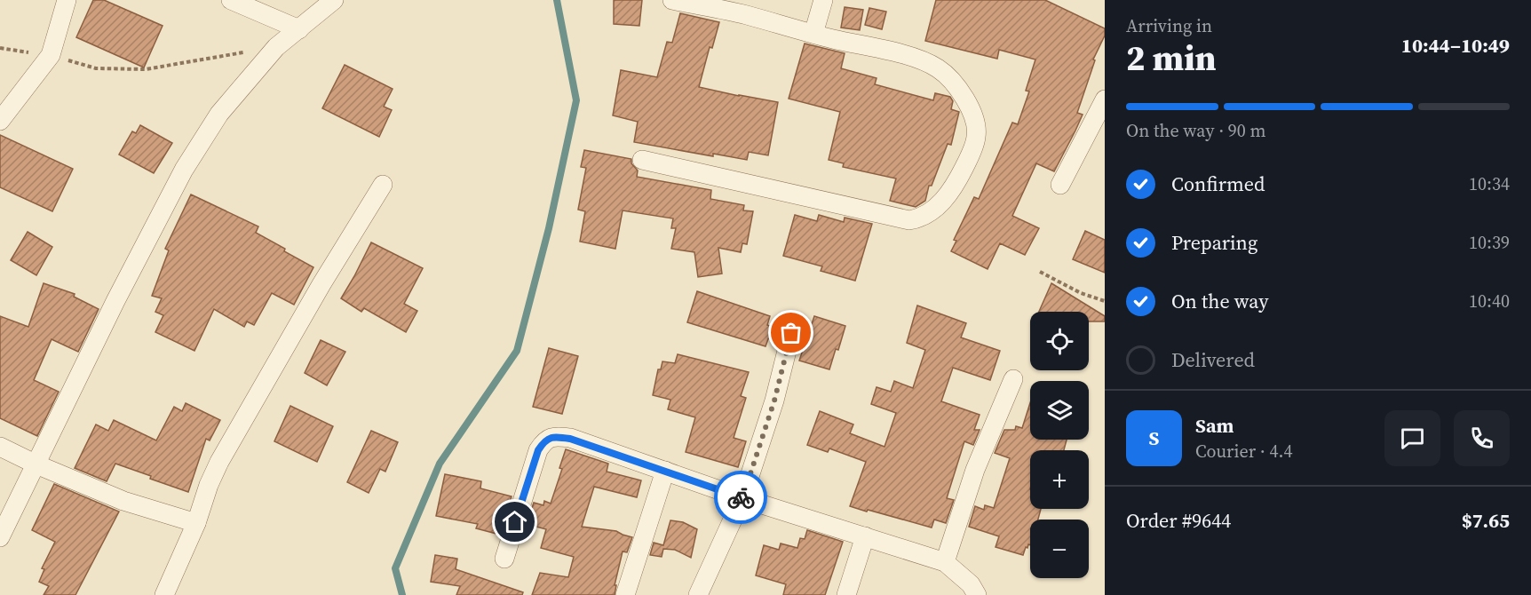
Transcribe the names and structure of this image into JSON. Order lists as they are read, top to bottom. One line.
{"page":{"heading":["2 min","Arriving in","10:44–10:49"],"panel":["Sam","Courier · 4.4","Order #9644","$7.65"],"bar":"On the way · 90 m","list":[["Confirmed","10:34"],["Preparing","10:39"],["On the way","10:40"],"Delivered"],"map_buttons":["+","−"],"round":"S"}}
